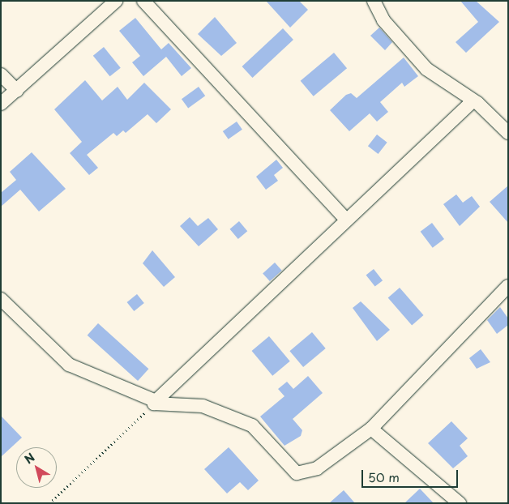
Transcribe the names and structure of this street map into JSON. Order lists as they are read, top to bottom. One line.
{"scale_bar":"50 m","north":"top left"}
